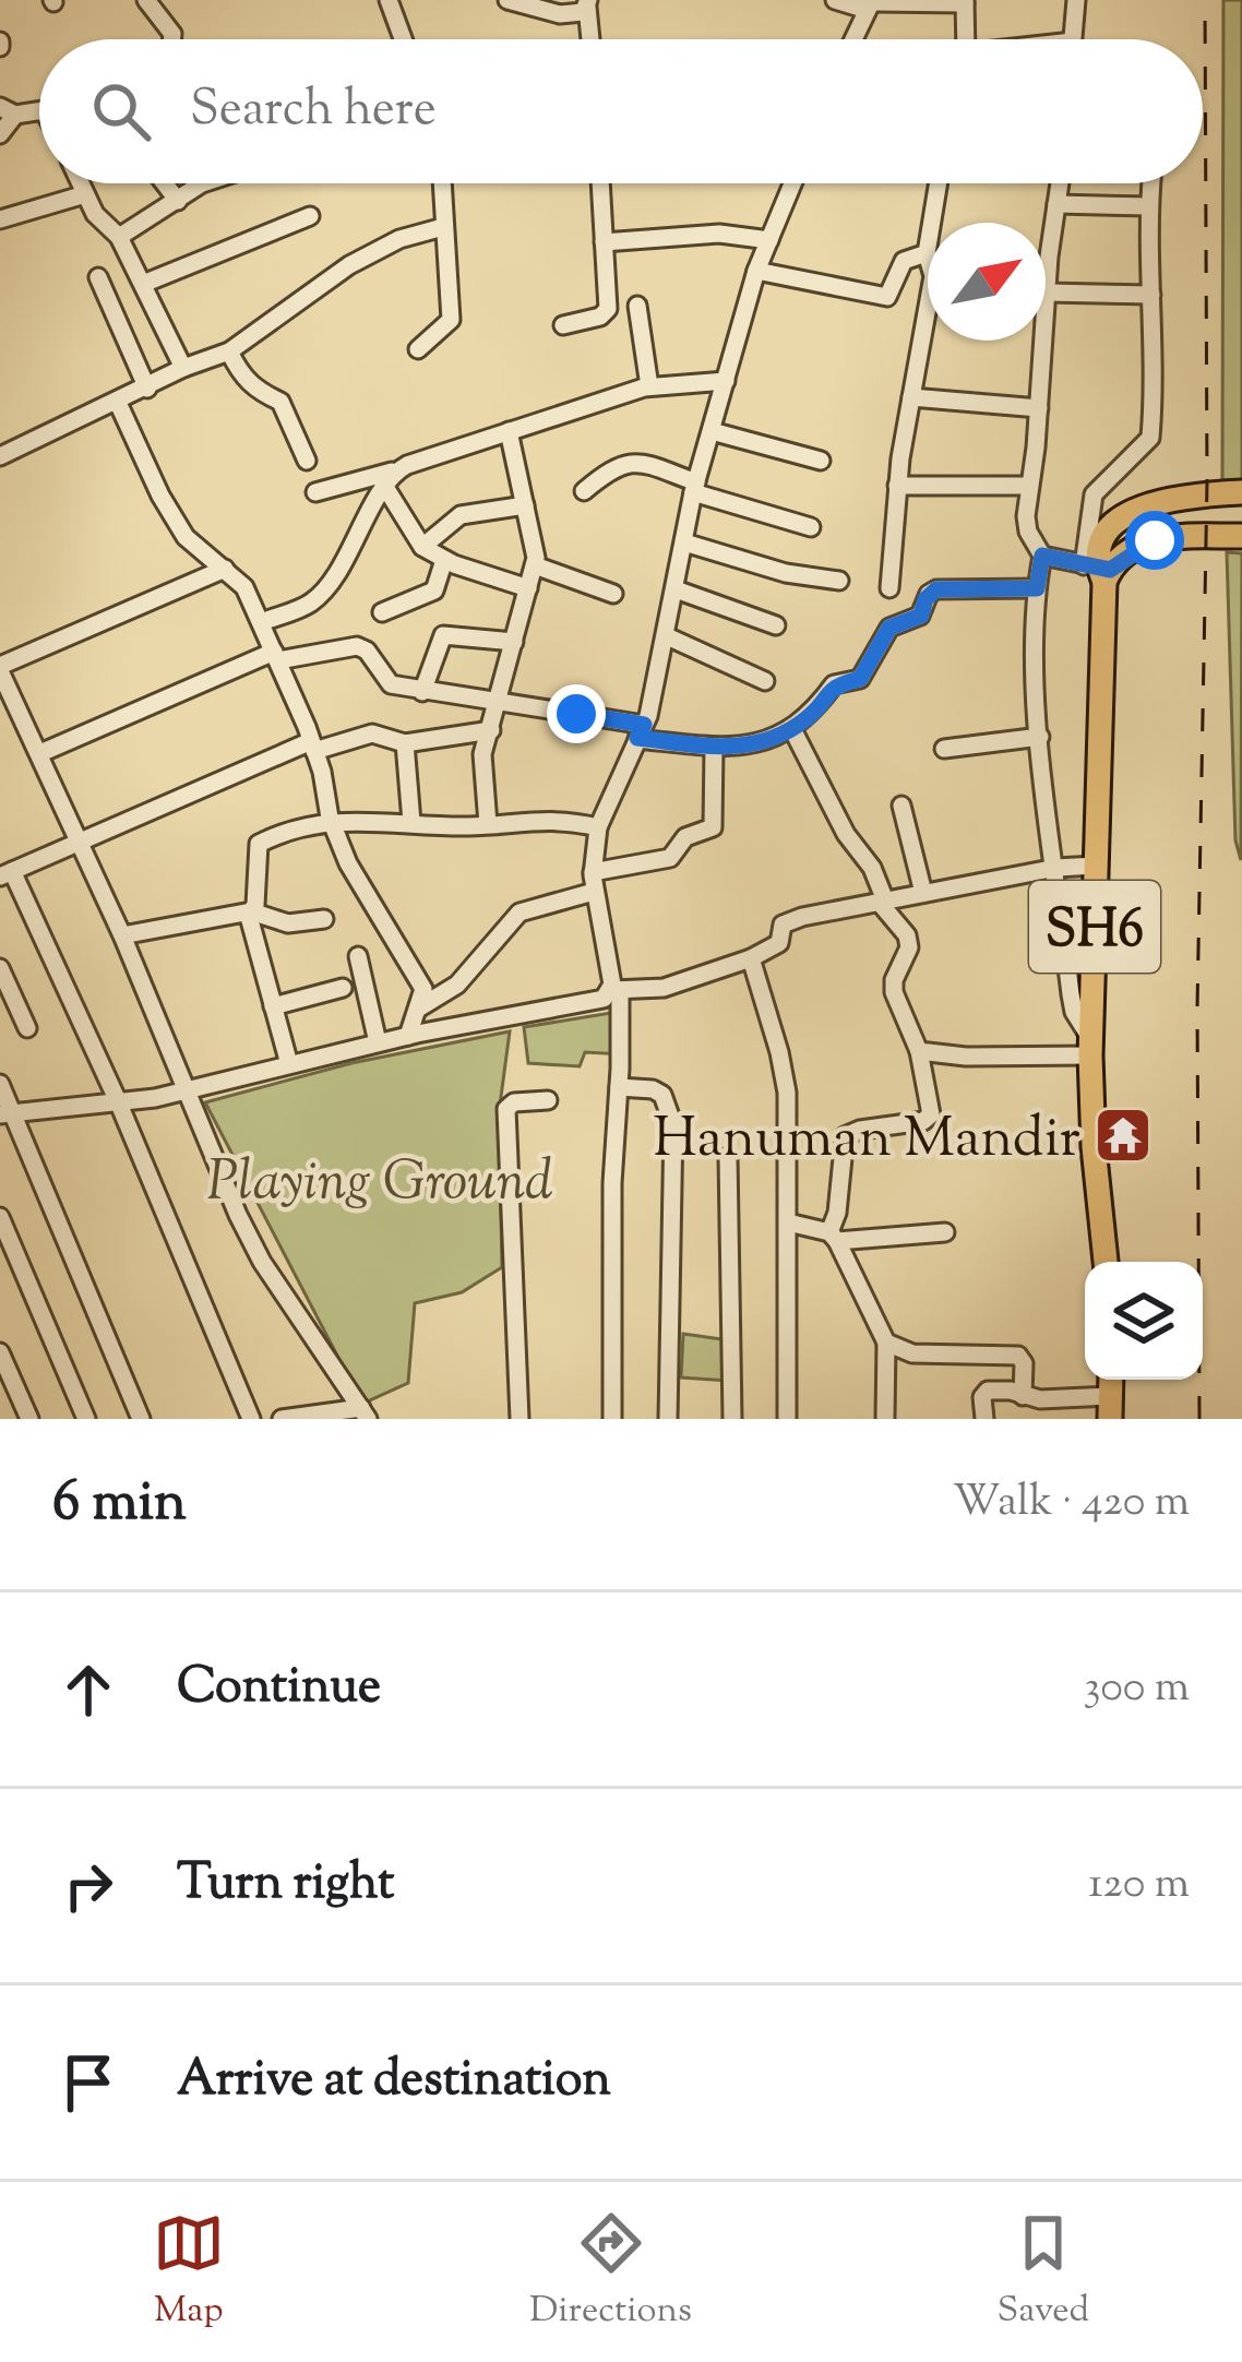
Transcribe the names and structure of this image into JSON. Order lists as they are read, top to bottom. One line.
{"streets":{"main road":["SH6"]},"parks":["Playing Ground"],"places":{"temple":["Hanuman Mandir"]},"north":"top right","page":{"search":"Search here","heading":["6 min","Walk · 420 m"],"list":[["Continue","300 m"],["Turn right","120 m"],"Arrive at destination"],"nav":["Map","Directions","Saved"]}}
